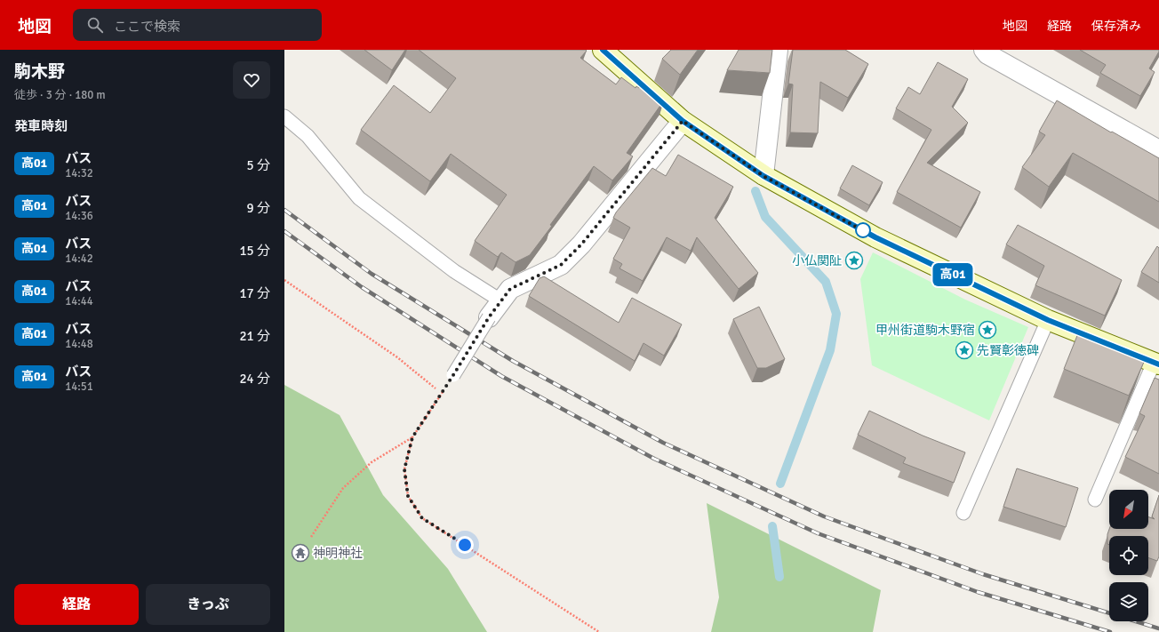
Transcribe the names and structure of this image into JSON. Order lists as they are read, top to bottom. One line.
{"places":{"place":["小仏関阯","甲州街道駒木野宿","先賢彰徳碑"],"temple":["神明神社"]},"lines":["bus line 高01"],"north":"bottom left","page":{"header":"地図","search":"ここで検索","nav":["地図","経路","保存済み"],"heading":[["駒木野","徒歩 · 3 分 · 180 m"],"発車時刻"],"on_map":"高01","list":[{"mark":"高01","name":"バス","note":"14:32","value":"5 分"},{"mark":"高01","name":"バス","note":"14:36","value":"9 分"},{"mark":"高01","name":"バス","note":"14:42","value":"15 分"},{"mark":"高01","name":"バス","note":"14:44","value":"17 分"},{"mark":"高01","name":"バス","note":"14:48","value":"21 分"},{"mark":"高01","name":"バス","note":"14:51","value":"24 分"}],"buttons":["経路","きっぷ"]}}
